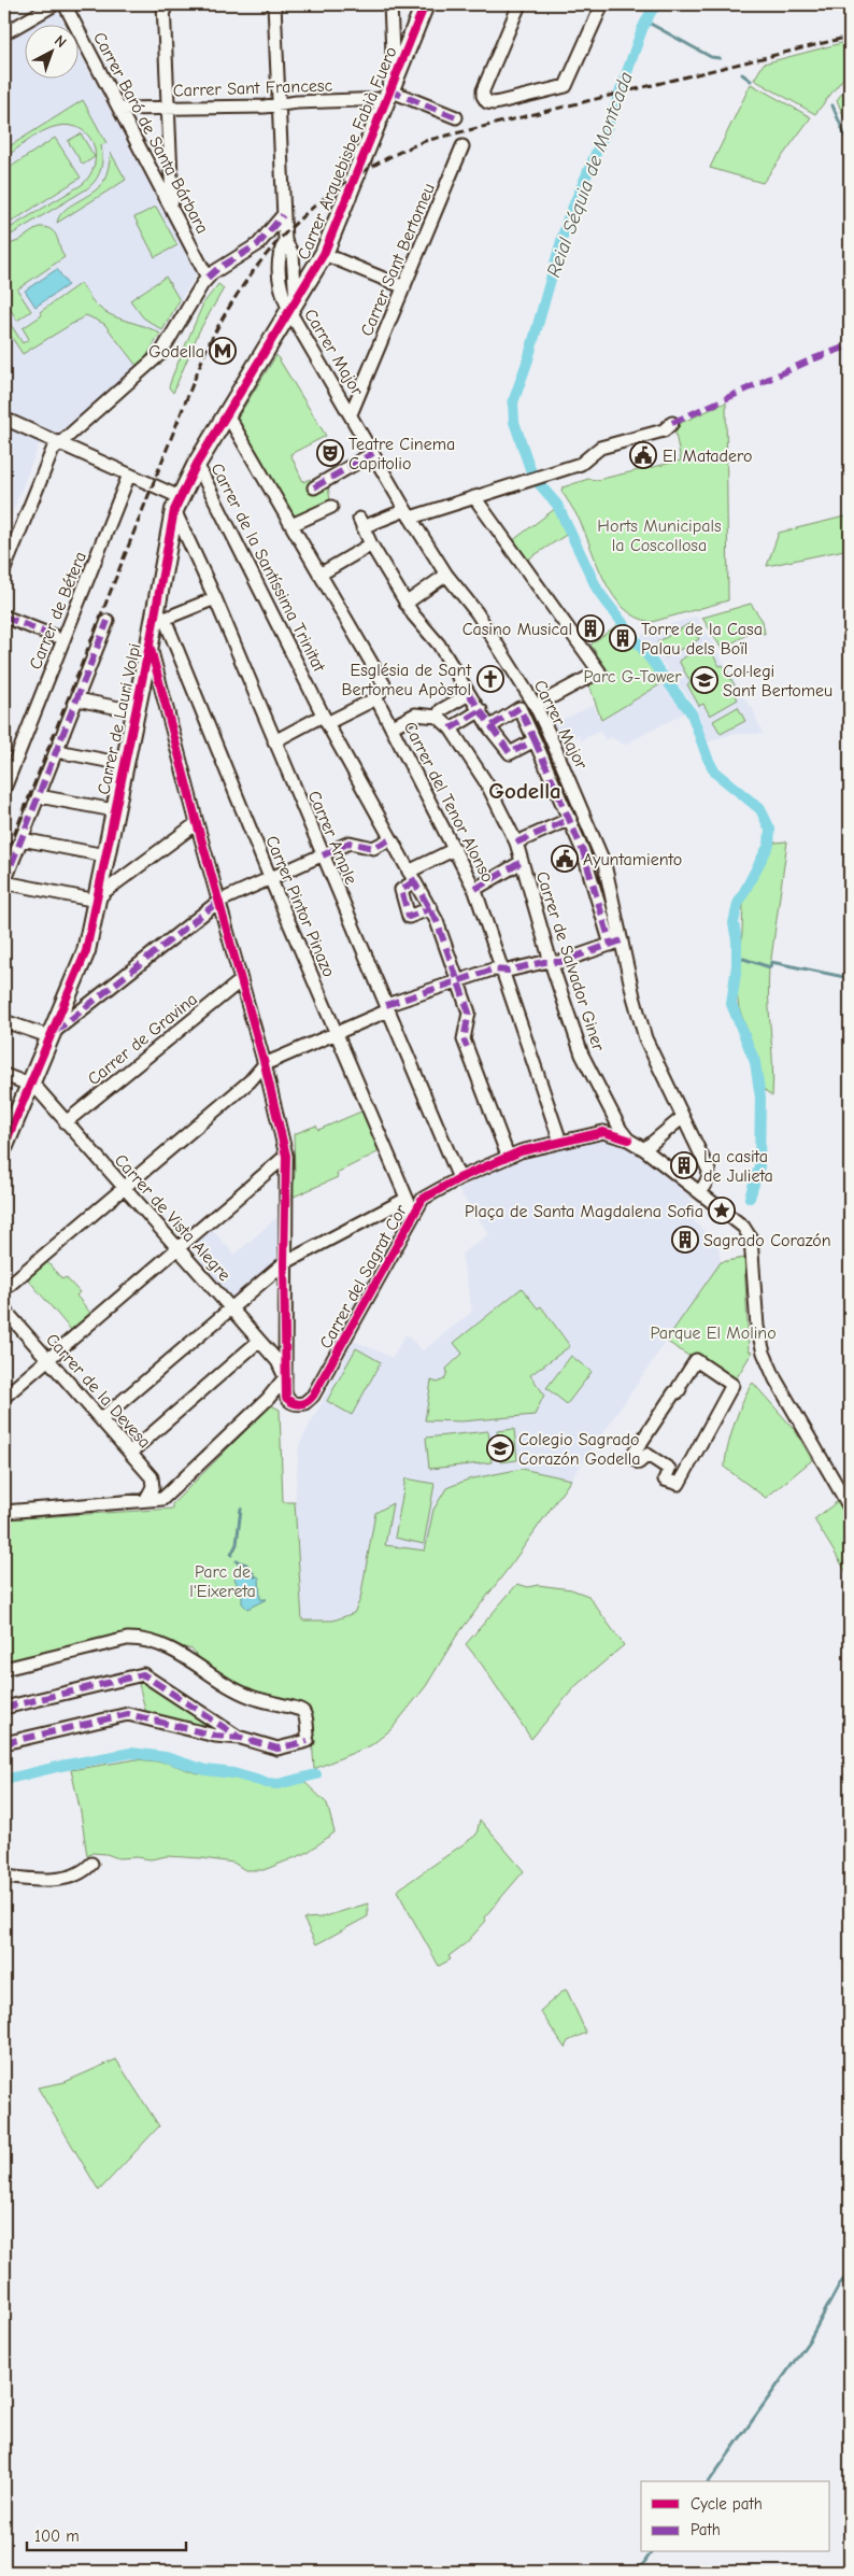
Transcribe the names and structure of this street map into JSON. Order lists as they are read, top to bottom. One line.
{"streets":{"street":["Carrer Sant Francesc","Carrer Baró de Santa Bárbara","Carrer Arquebisbe Fabià Fuero","Carrer Sant Bertomeu","Carrer Major","Carrer de la Santíssima Trinitat","Carrer de Bétera","Carrer de Lauri Volpi","Carrer del Tenor Alonso","Carrer Ample","Carrer Pintor Pinazo","Carrer de Salvador Giner","Carrer de Gravina","Carrer de Vista Alegre","Carrer del Sagrat Cor","Carrer de la Devesa"]},"crossings":[["Carrer Sant Francesc","Carrer Baró de Santa Bárbara"],["Carrer Sant Francesc","Carrer Arquebisbe Fabià Fuero"],["Carrer Arquebisbe Fabià Fuero","Carrer Major"],["Carrer Arquebisbe Fabià Fuero","Carrer de Lauri Volpi"],["Carrer Sant Bertomeu","Carrer Major"],["Carrer Major","Carrer de Lauri Volpi"],["Carrer Major","Carrer de Salvador Giner"],["Carrer de la Santíssima Trinitat","Carrer de Lauri Volpi"],["Carrer de la Santíssima Trinitat","Carrer del Sagrat Cor"],["Carrer de Lauri Volpi","Carrer Ample"],["Carrer de Lauri Volpi","Carrer Pintor Pinazo"],["Carrer de Lauri Volpi","Carrer de Vista Alegre"],["Carrer del Tenor Alonso","Carrer del Sagrat Cor"],["Carrer Ample","Carrer del Sagrat Cor"],["Carrer Pintor Pinazo","Carrer del Sagrat Cor"],["Carrer de Salvador Giner","Carrer del Sagrat Cor"],["Carrer de Gravina","Carrer de Vista Alegre"],["Carrer de Vista Alegre","Carrer del Sagrat Cor"]],"districts":["Godella"],"water":["Reial Séquia de Montcada"],"parks":["Horts Municipals la Coscollosa","Parc G-Tower","Parque El Molino","Parc de l'Eixereta"],"places":{"metro station":["Godella"],"theatre":["Teatre Cinema Capitolio"],"public building":["El Matadero","Ayuntamiento"],"building":["Casino Musical","Torre de la Casa Palau dels Boïl","La casita de Julieta","Sagrado Corazón"],"church":["Església de Sant Bertomeu Apòstol"],"school or university":["Col·legi Sant Bertomeu","Colegio Sagrado Corazón Godella"],"place":["Plaça de Santa Magdalena Sofia"]},"legend":["Cycle path","Path"],"scale_bar":"100 m","north":"top right"}
